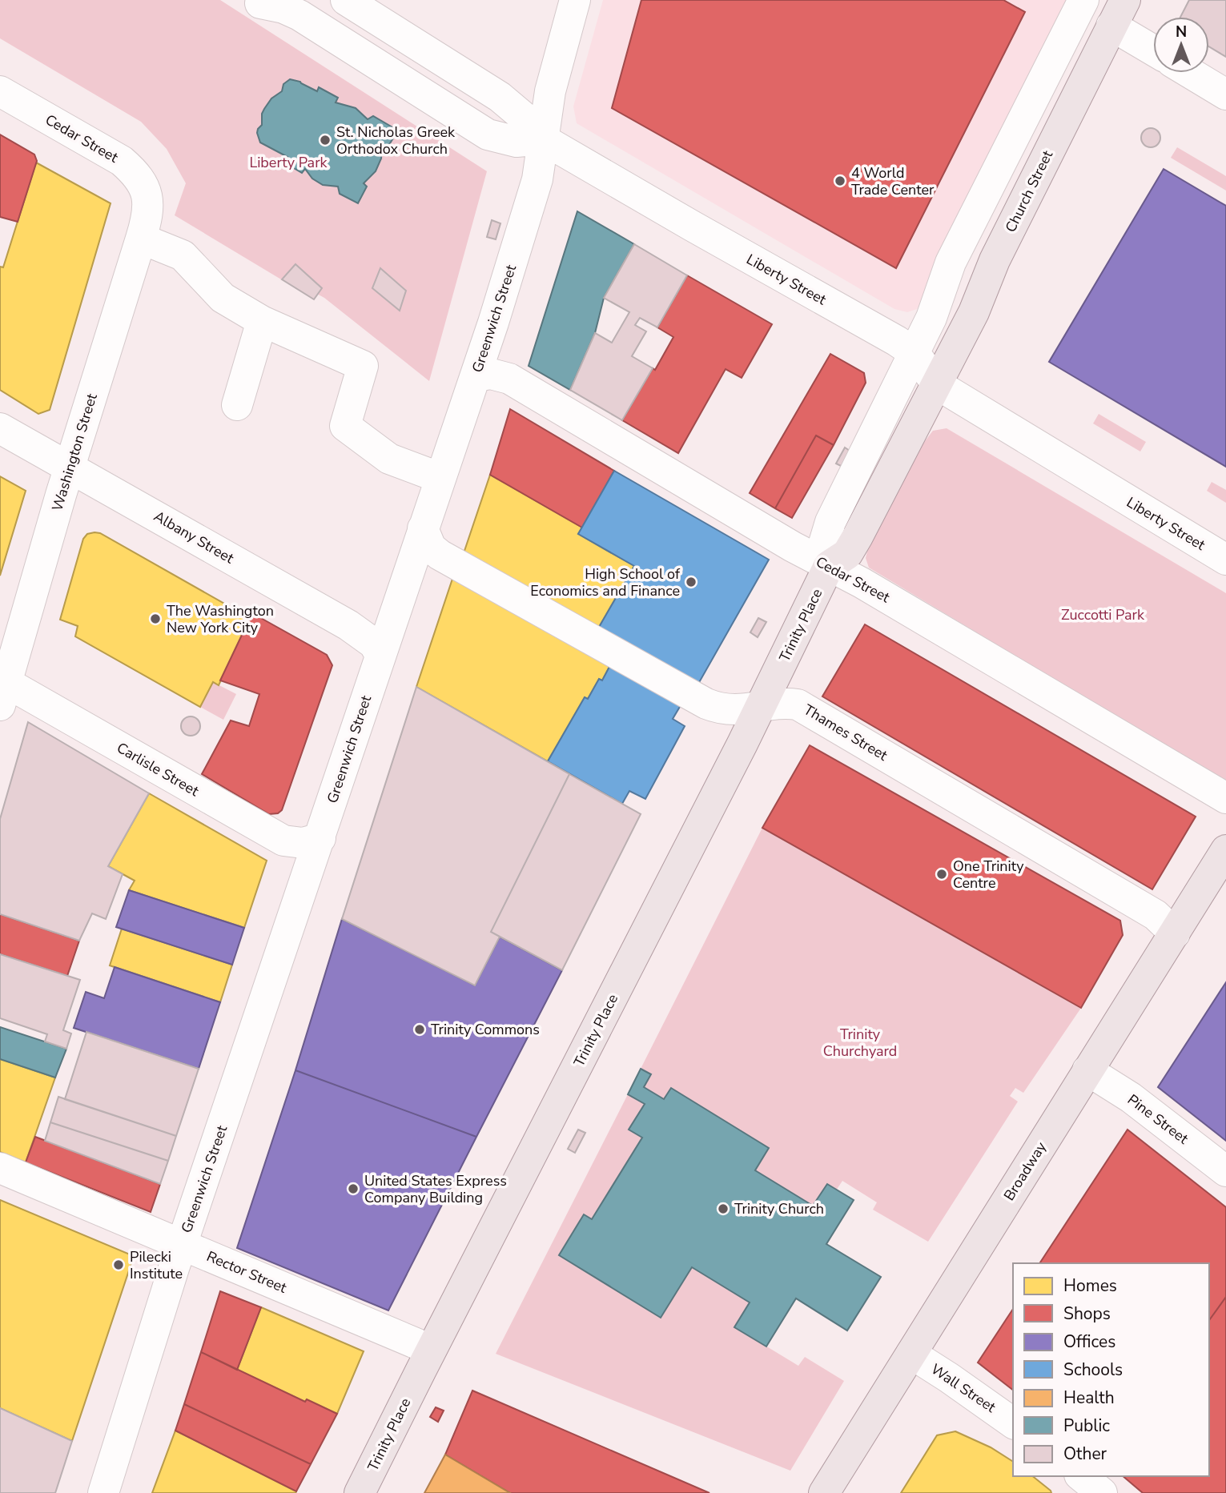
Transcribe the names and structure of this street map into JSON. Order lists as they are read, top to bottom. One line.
{"streets":{"main road":["Church Street","Trinity Place","Broadway"],"street":["Cedar Street","Liberty Street","Greenwich Street","Washington Street","Albany Street","Thames Street","Carlisle Street","Pine Street","Rector Street","Wall Street"]},"crossings":[["Cedar Street","Greenwich Street"],["Cedar Street","Washington Street"],["Cedar Street","Trinity Place"],["Church Street","Liberty Street"],["Church Street","Trinity Place"],["Liberty Street","Greenwich Street"],["Liberty Street","Trinity Place"],["Greenwich Street","Albany Street"],["Greenwich Street","Thames Street"],["Greenwich Street","Carlisle Street"],["Greenwich Street","Rector Street"],["Washington Street","Albany Street"],["Washington Street","Carlisle Street"],["Trinity Place","Thames Street"],["Trinity Place","Rector Street"],["Thames Street","Broadway"],["Pine Street","Broadway"],["Broadway","Wall Street"]],"parks":["Liberty Park","Zuccotti Park","Trinity Churchyard"],"places":["St. Nicholas Greek Orthodox Church","4 World Trade Center","High School of Economics and Finance","The Washington New York City","One Trinity Centre","Trinity Commons","United States Express Company Building","Trinity Church","Pilecki Institute"],"legend":["Homes","Shops","Offices","Schools","Health","Public","Other"],"north":"top"}
